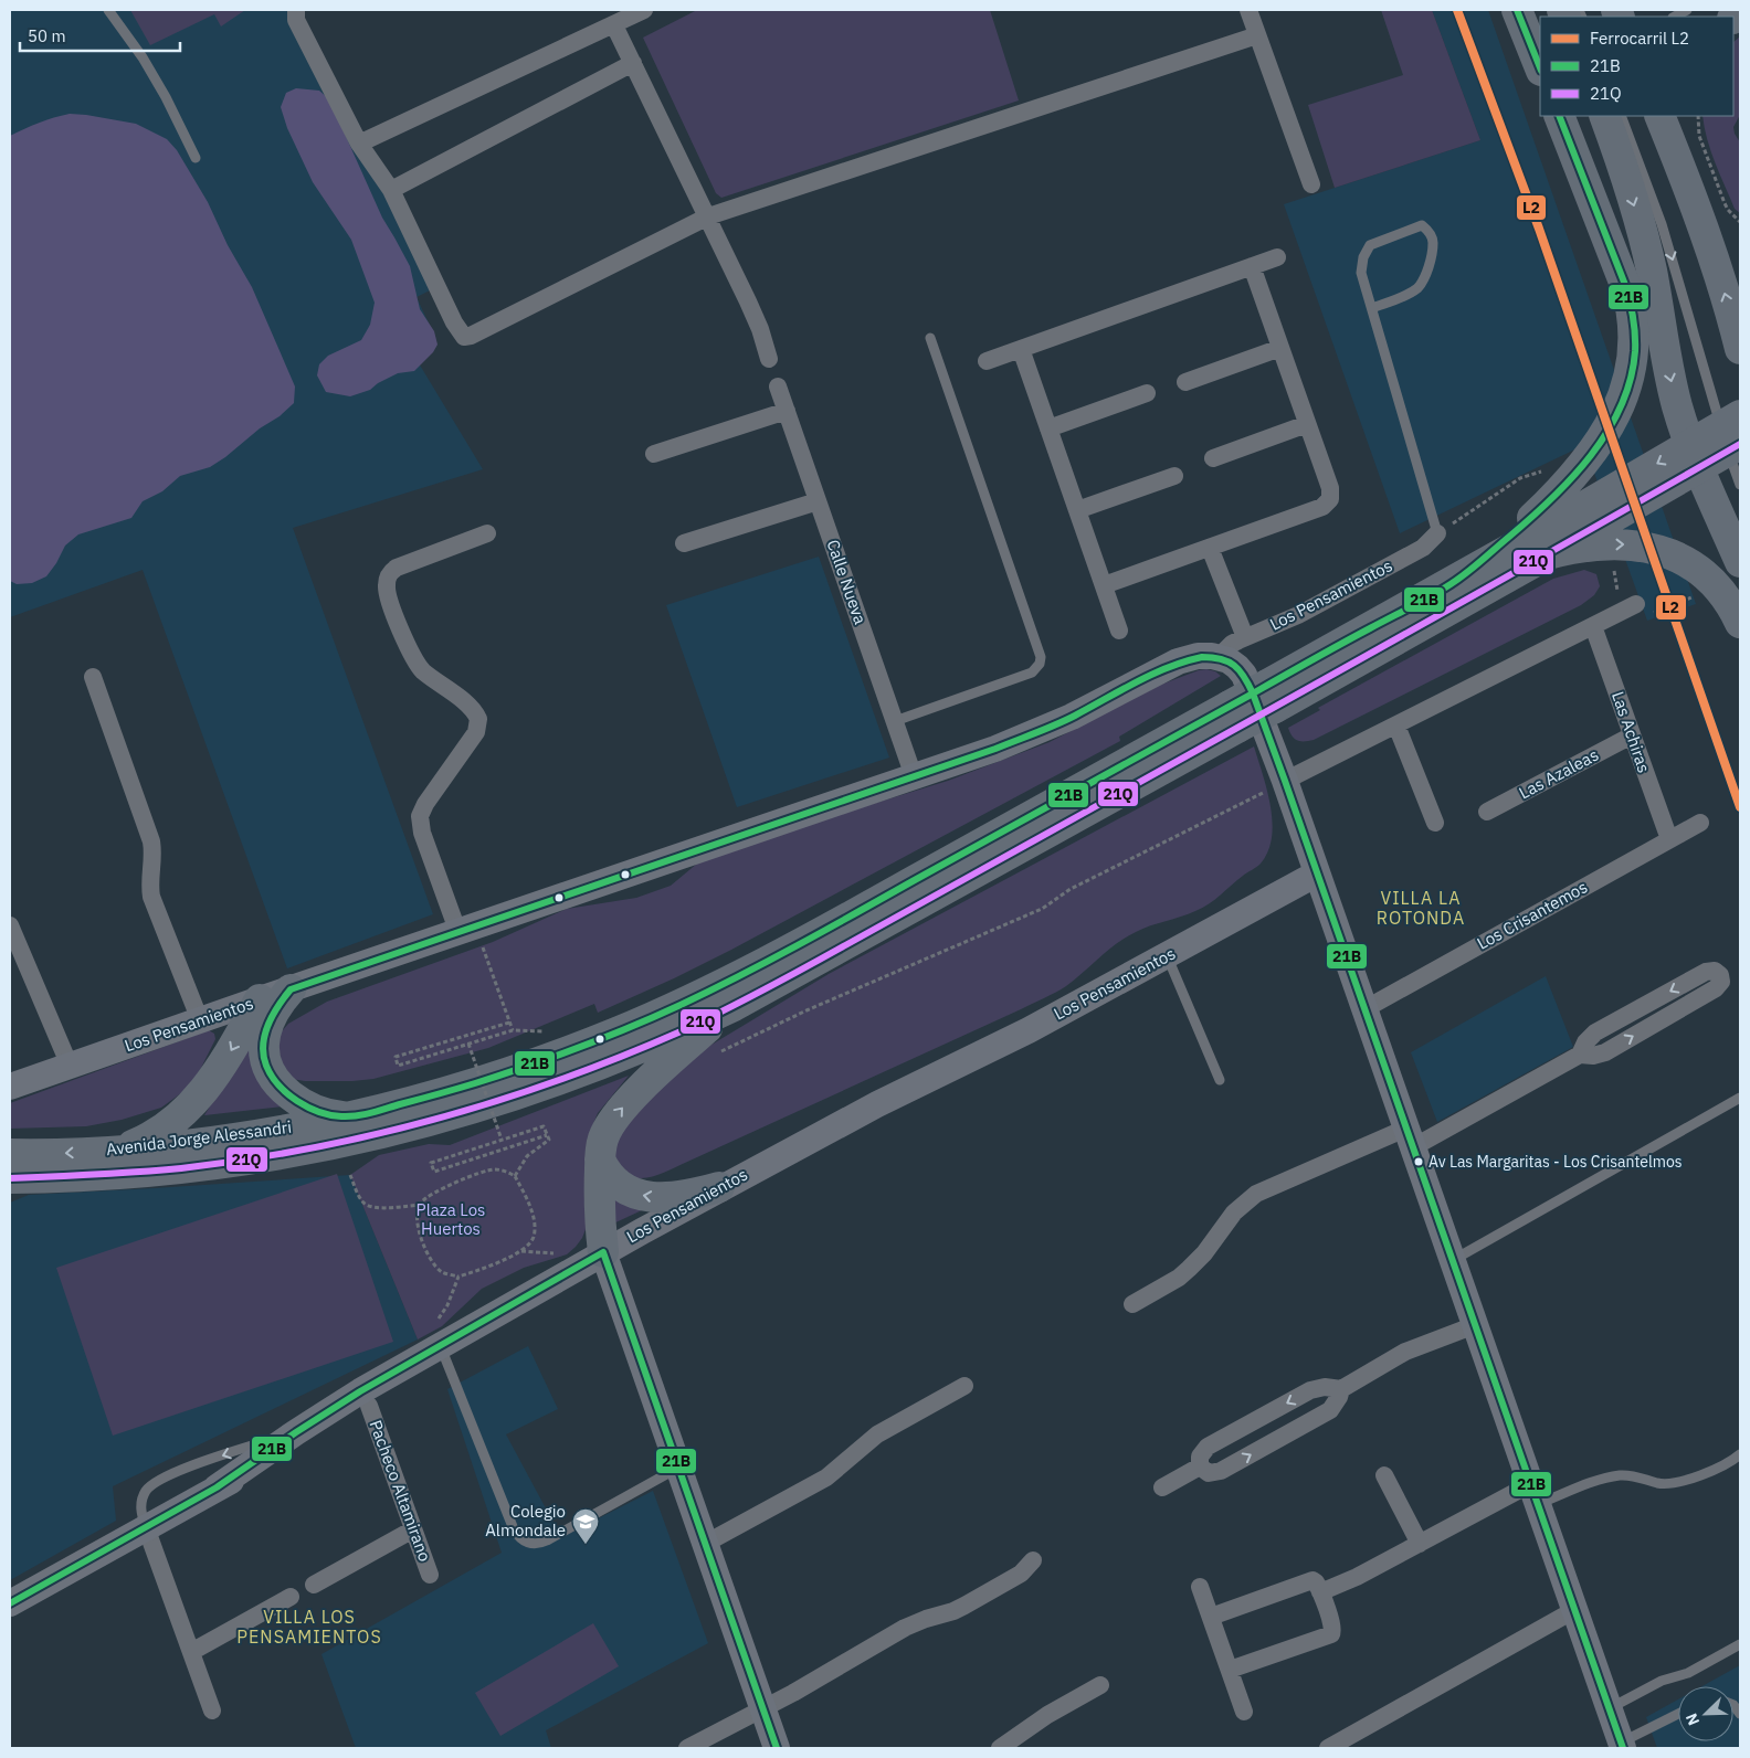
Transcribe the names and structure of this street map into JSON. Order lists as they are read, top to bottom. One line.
{"streets":{"highway":["Avenida Jorge Alessandri"],"main road":["Los Pensamientos"],"street":["Calle Nueva","Las Achiras","Las Azaleas","Los Crisantemos","Pacheco Altamirano"]},"crossings":[["Calle Nueva","Los Pensamientos"],["Los Pensamientos","Pacheco Altamirano"],["Las Achiras","Las Azaleas"],["Las Achiras","Los Crisantemos"]],"districts":["VILLA LA ROTONDA","VILLA LOS PENSAMIENTOS"],"parks":["Plaza Los Huertos"],"places":{"other":["Av Las Margaritas - Los Crisantelmos"],"school or university":["Colegio Almondale"]},"lines":["rail line L2","transit line 21B","transit line 21Q"],"legend":["Ferrocarril L2","21B","21Q"],"scale_bar":"50 m","north":"bottom left"}
